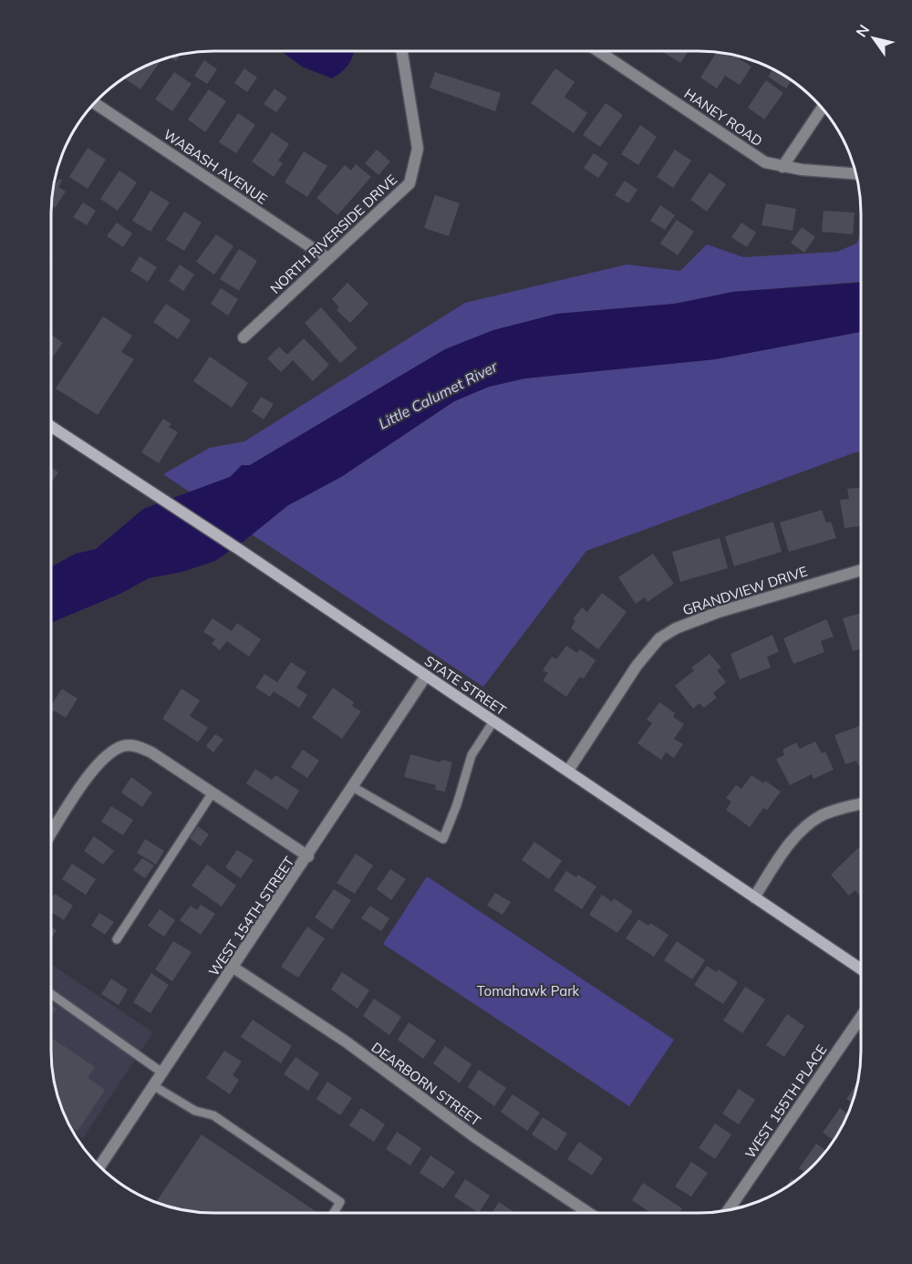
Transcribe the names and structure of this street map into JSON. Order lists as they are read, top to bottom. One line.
{"streets":{"main road":["STATE STREET"],"street":["HANEY ROAD","WABASH AVENUE","NORTH RIVERSIDE DRIVE","GRANDVIEW DRIVE","WEST 154TH STREET","DEARBORN STREET","WEST 155TH PLACE"]},"crossings":[["WABASH AVENUE","NORTH RIVERSIDE DRIVE"],["GRANDVIEW DRIVE","STATE STREET"],["STATE STREET","WEST 154TH STREET"],["WEST 154TH STREET","DEARBORN STREET"]],"water":["Little Calumet River"],"parks":["Tomahawk Park"],"north":"top left"}
